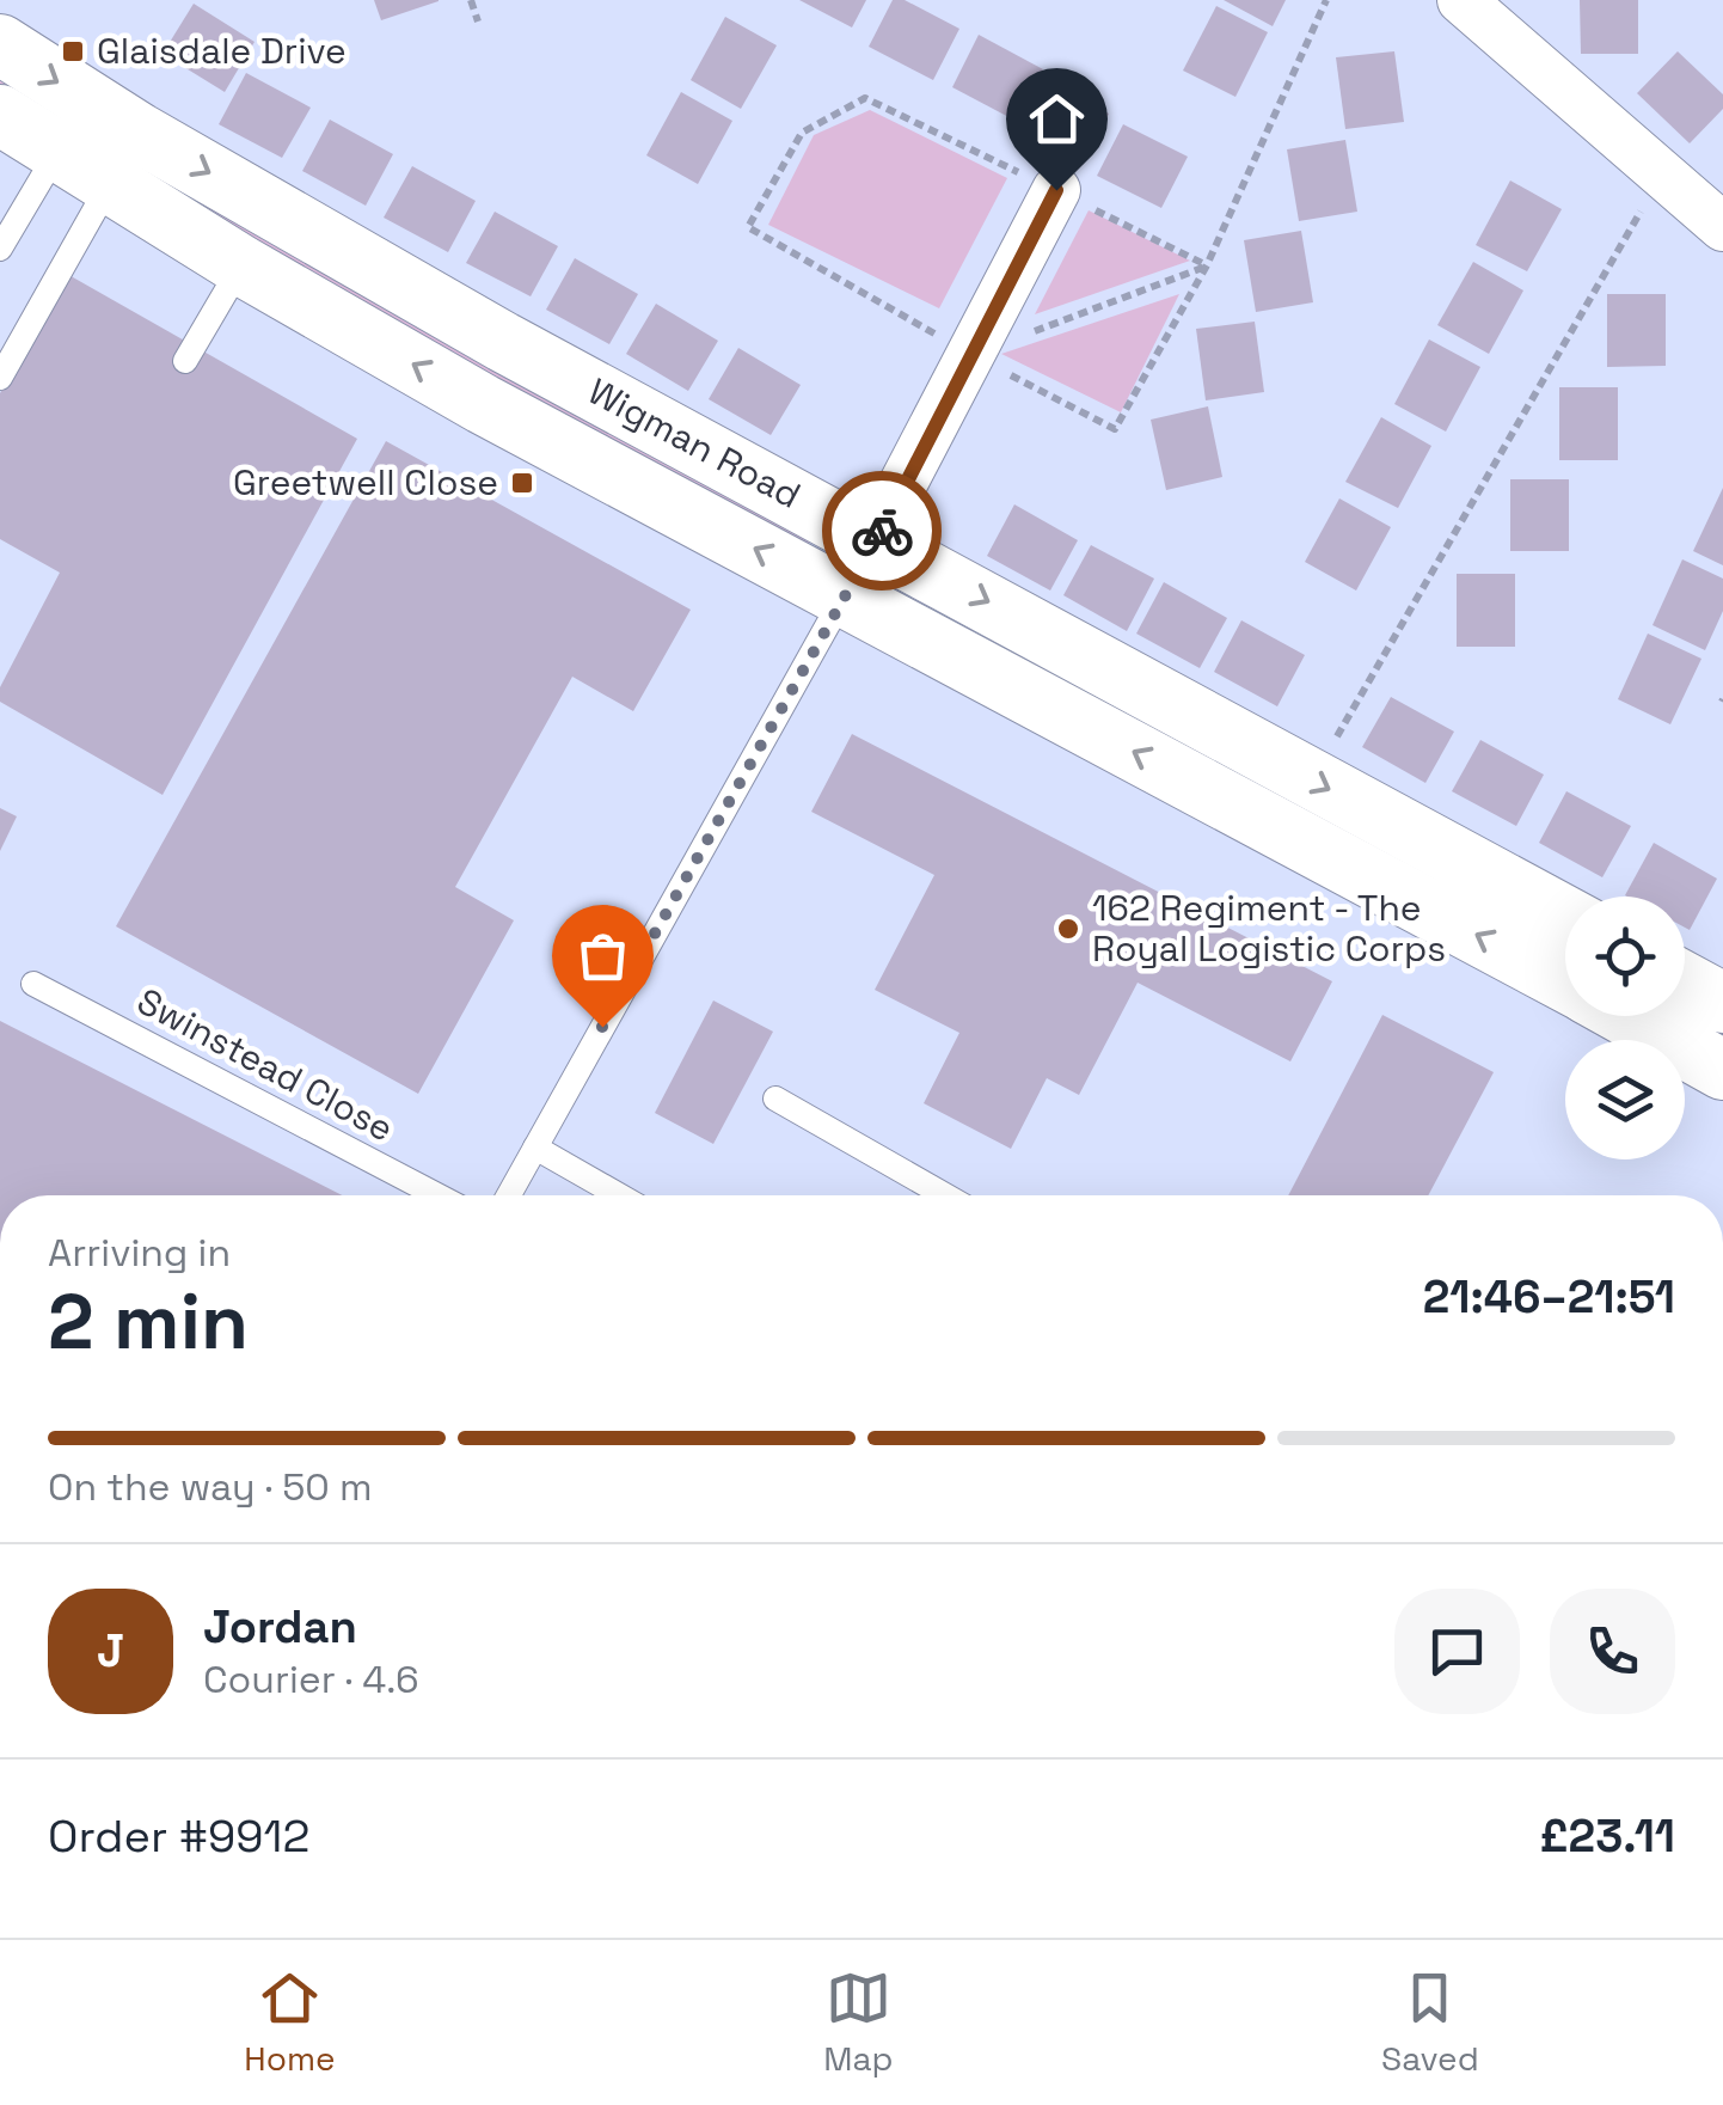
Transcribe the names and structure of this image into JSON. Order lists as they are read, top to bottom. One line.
{"streets":{"street":["Wigman Road"],"lane":["Swinstead Close"]},"places":{"transit":["Glaisdale Drive","Greetwell Close"],"other":["162 Regiment - The Royal Logistic Corps"]},"page":{"heading":["2 min","Arriving in","21:46–21:51"],"panel":["Jordan","Courier · 4.6","Order #9912","£23.11"],"bar":"On the way · 50 m","round":"J","tabs":["Home","Map","Saved"]}}
